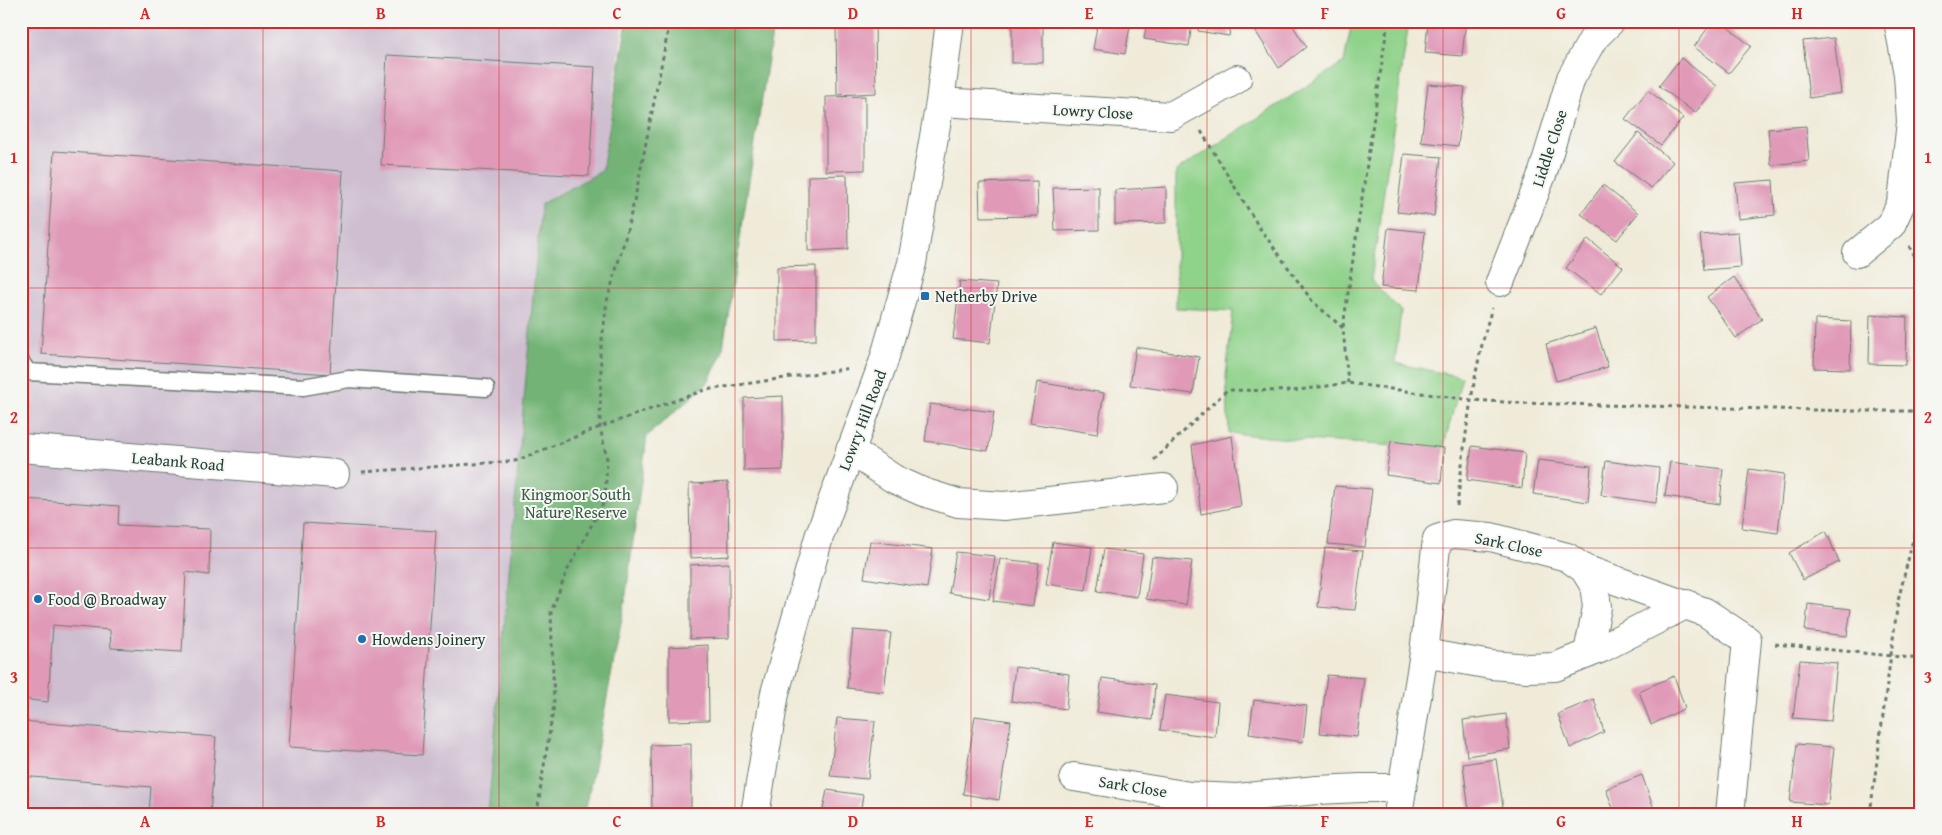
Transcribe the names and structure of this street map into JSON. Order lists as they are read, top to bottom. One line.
{"streets":{"street":["Lowry Close","Liddle Close","Lowry Hill Road","Leabank Road","Sark Close"]},"crossings":[["Lowry Close","Lowry Hill Road"]],"parks":["Kingmoor South Nature Reserve"],"places":{"transit":["Netherby Drive"],"other":["Food @ Broadway","Howdens Joinery"]},"grid":{"columns":["A","B","C","D","E","F","G","H"],"rows":["1","2","3"]}}
